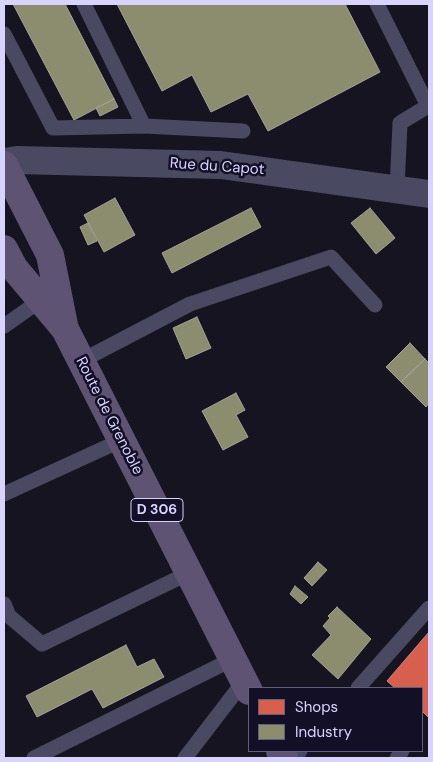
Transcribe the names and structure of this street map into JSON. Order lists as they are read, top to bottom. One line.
{"streets":{"main road":["Route de Grenoble","D 306"],"street":["Rue du Capot"]},"crossings":[["Rue du Capot","Route de Grenoble"]],"legend":["Shops","Industry"]}
